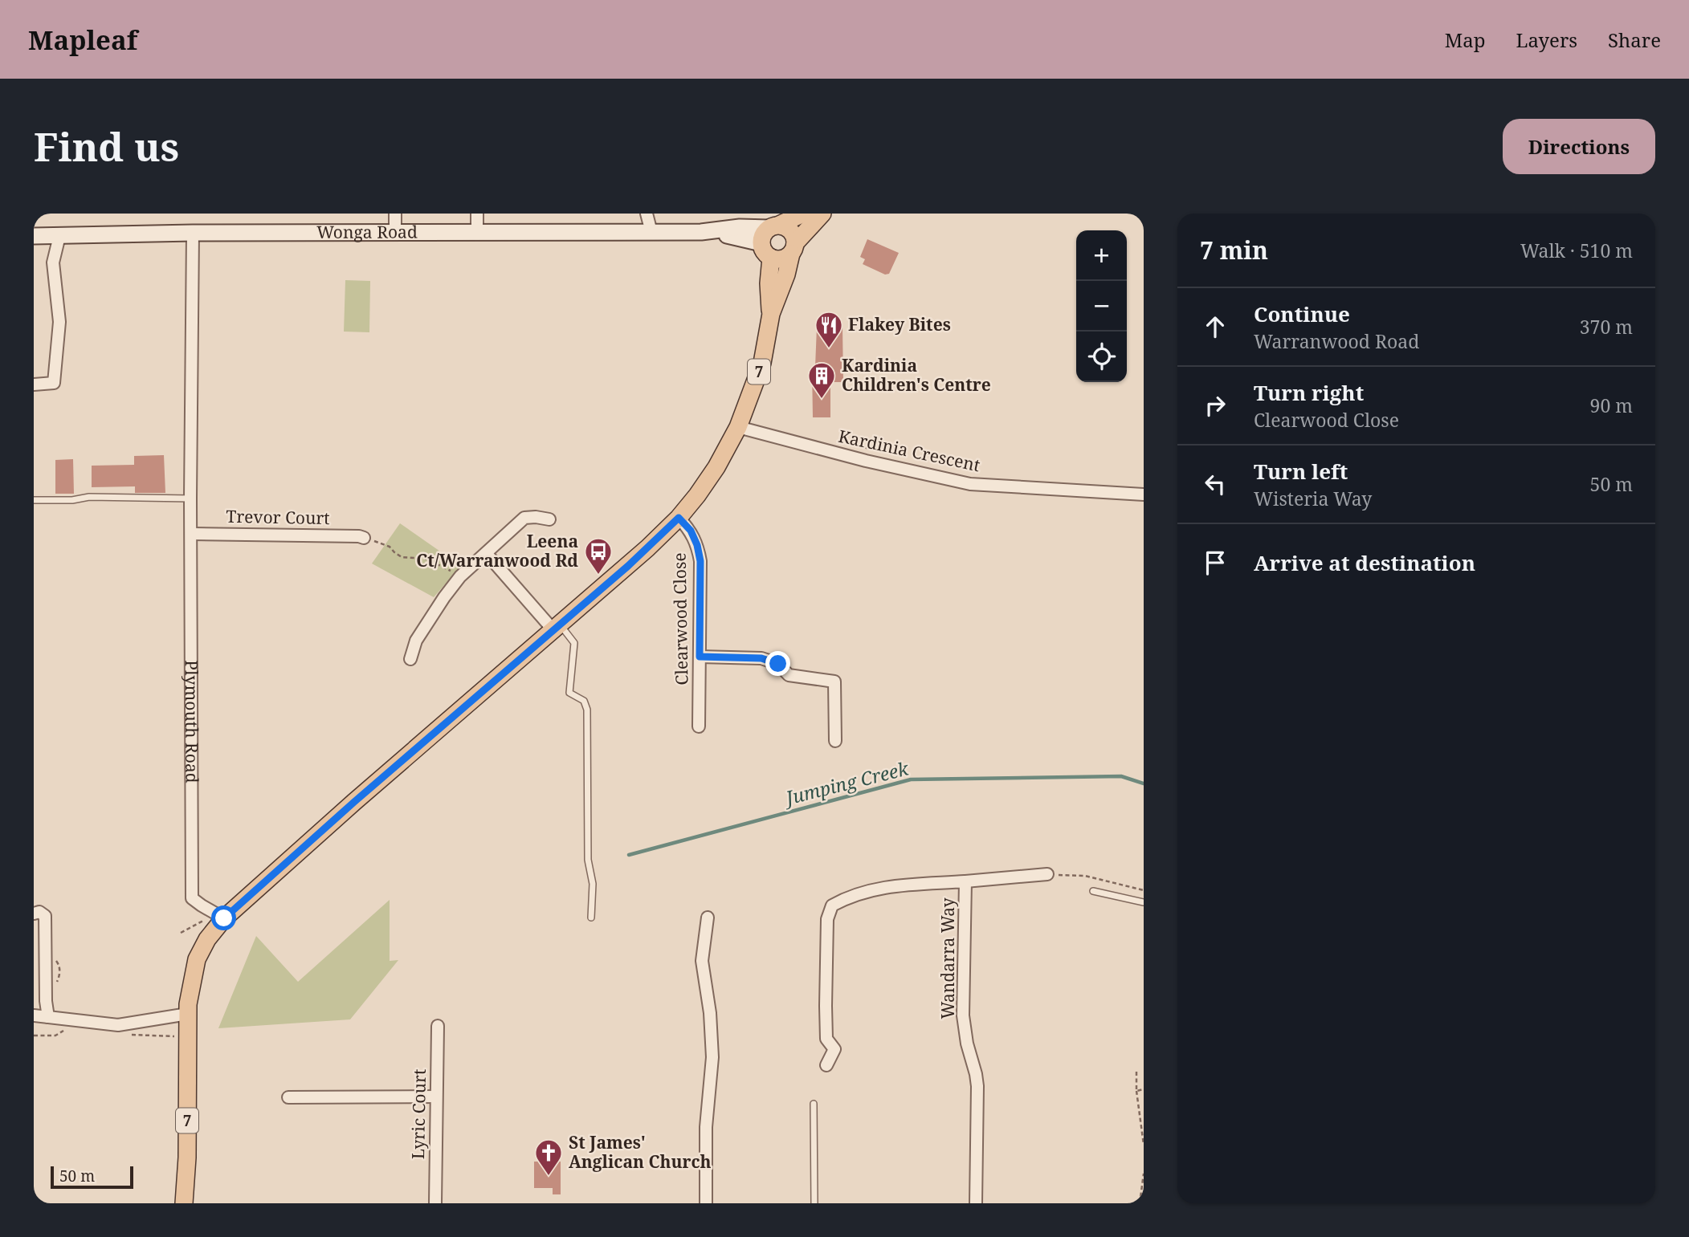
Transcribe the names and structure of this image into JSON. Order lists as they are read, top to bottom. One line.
{"streets":{"main road":["Wonga Road","7"],"street":["Kardinia Crescent","Trevor Court","Clearwood Close","Plymouth Road","Wandarra Way","Lyric Court"]},"crossings":[["Wonga Road","7"],["Wonga Road","Plymouth Road"],["7","Kardinia Crescent"],["7","Clearwood Close"],["7","Plymouth Road"],["Trevor Court","Plymouth Road"]],"water":["Jumping Creek"],"places":{"restaurant":["Flakey Bites"],"building":["Kardinia Children's Centre"],"bus stop":["Leena Ct/Warranwood Rd"],"church":["St James' Anglican Church"]},"scale_bar":"50 m","page":{"header":"Mapleaf","nav":["Map","Layers","Share"],"buttons":"Directions","title":"Find us","heading":["7 min","Walk · 510 m"],"map_buttons":["+","−"],"list":[["Continue","Warranwood Road","370 m"],["Turn right","Clearwood Close","90 m"],["Turn left","Wisteria Way","50 m"],"Arrive at destination"],"scale":"50 m"}}
